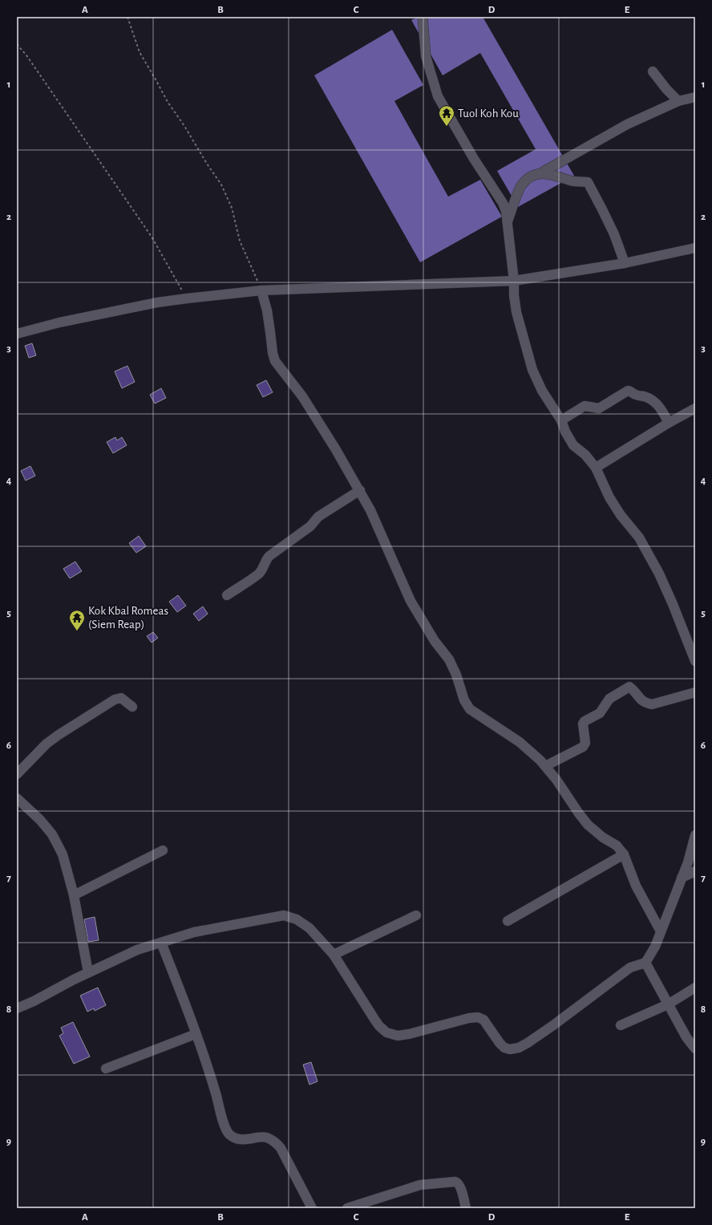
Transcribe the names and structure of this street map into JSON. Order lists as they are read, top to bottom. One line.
{"places":{"temple":["Tuol Koh Kou","Kok Kbal Romeas (Siem Reap)"]},"grid":{"columns":["A","B","C","D","E"],"rows":["1","2","3","4","5","6","7","8","9"]}}
